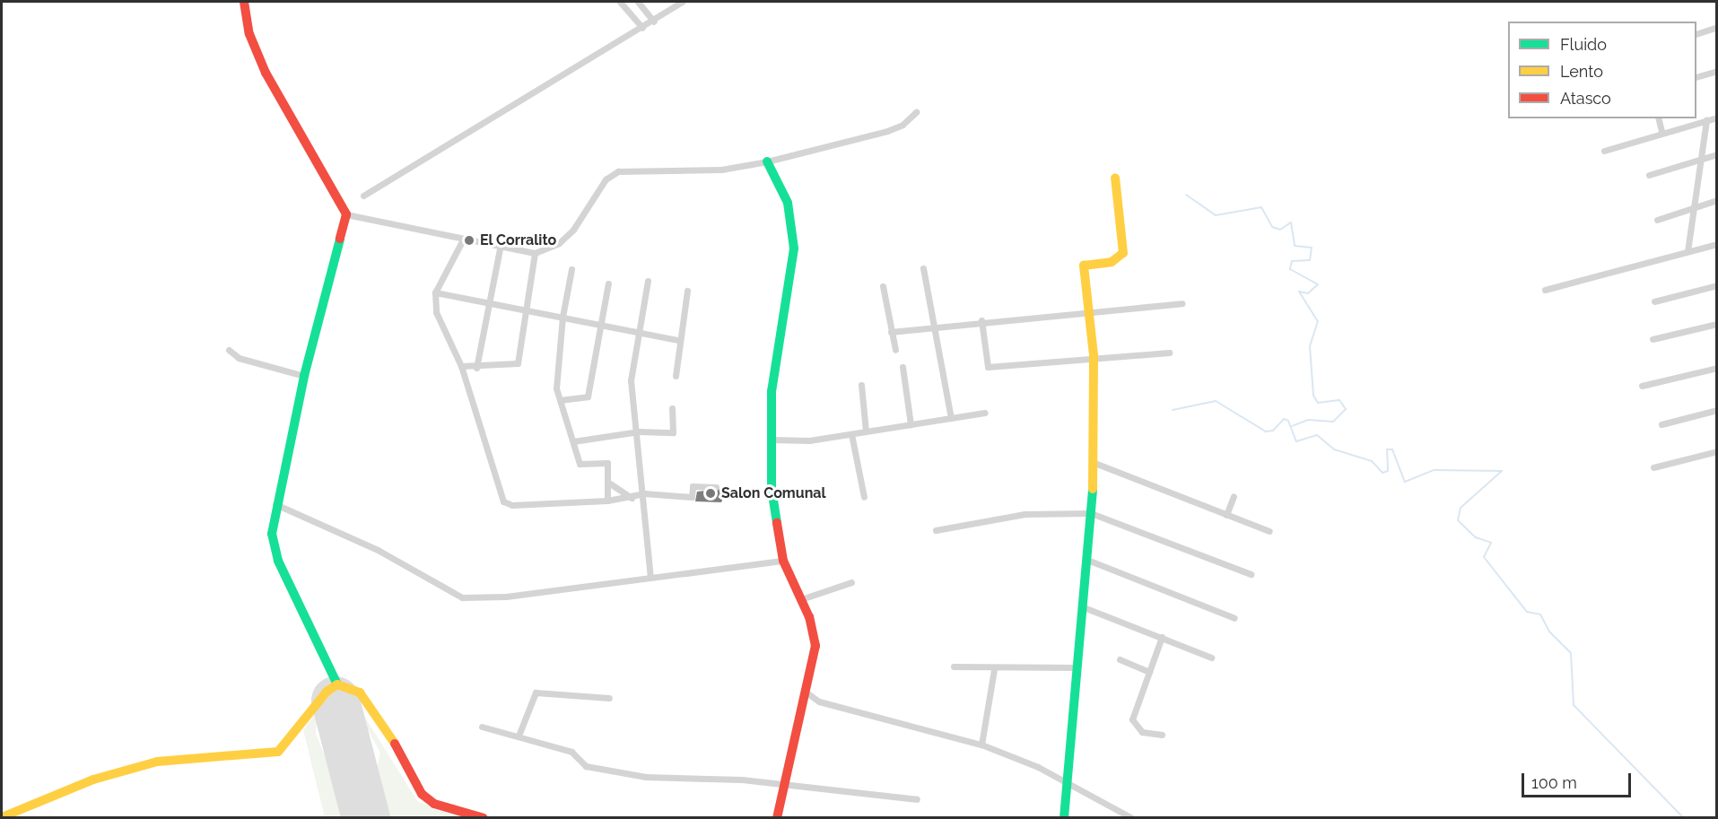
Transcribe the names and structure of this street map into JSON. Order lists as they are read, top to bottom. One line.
{"places":["El Corralito","Salon Comunal"],"legend":["Fluido","Lento","Atasco"],"scale_bar":"100 m"}
